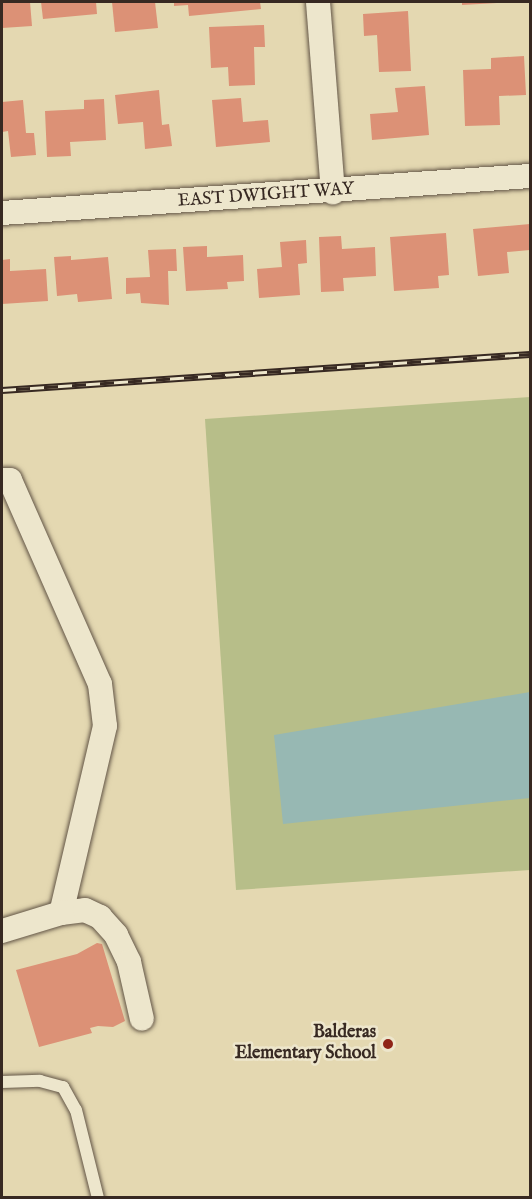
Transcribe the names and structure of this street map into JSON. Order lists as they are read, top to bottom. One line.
{"streets":{"street":["EAST DWIGHT WAY"]},"places":["Balderas Elementary School"]}
